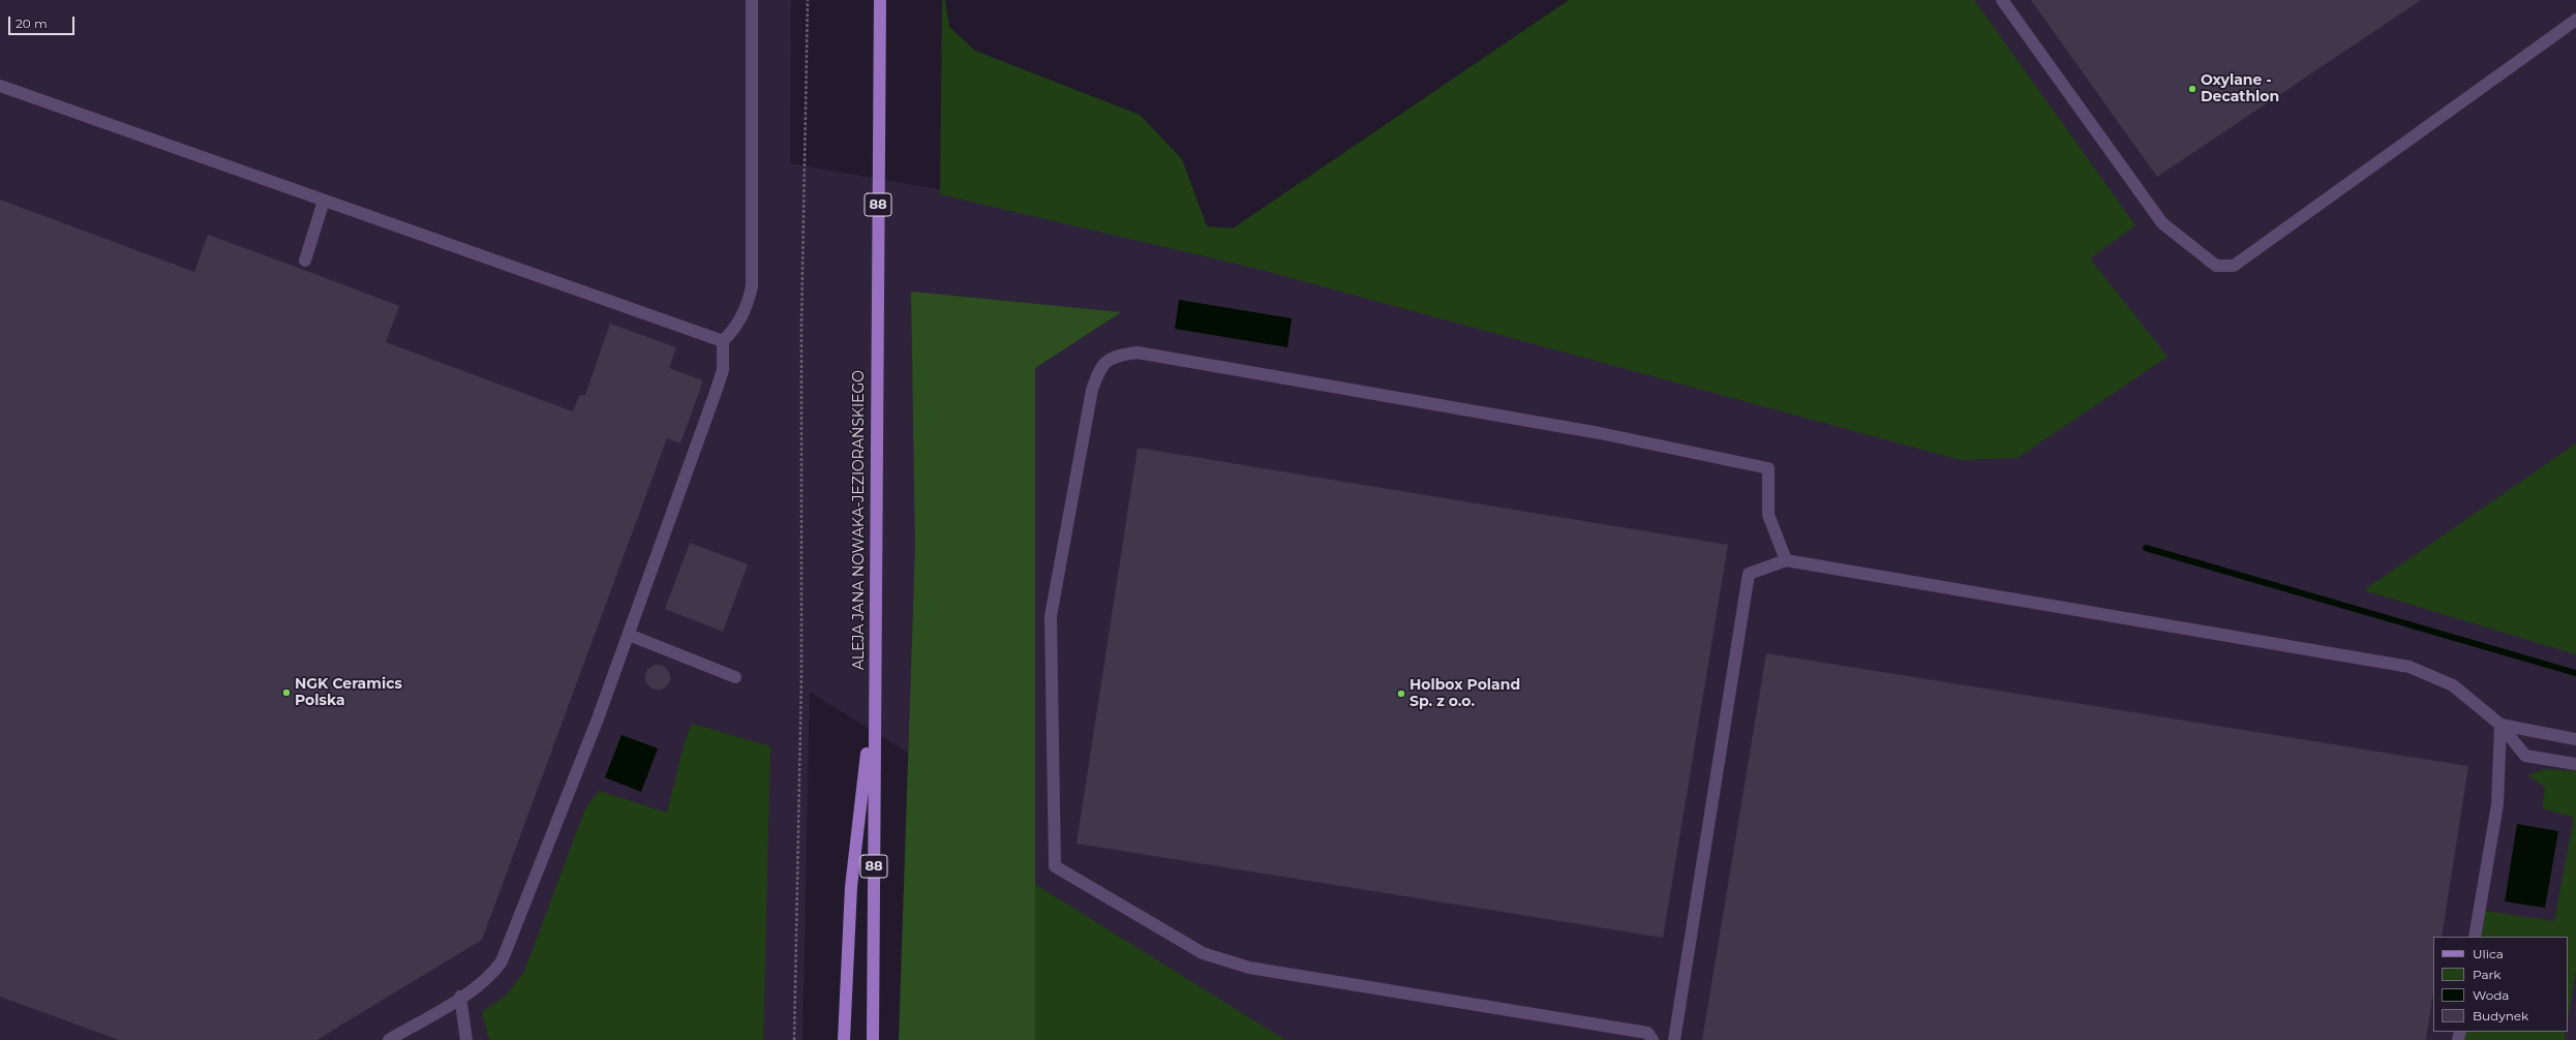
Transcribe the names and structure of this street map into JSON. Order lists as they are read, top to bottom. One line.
{"streets":{"main road":["88","ALEJA JANA NOWAKA-JEZIORAŃSKIEGO"]},"places":["Oxylane - Decathlon","NGK Ceramics Polska","Holbox Poland Sp. z o.o."],"legend":["Ulica","Park","Woda","Budynek"],"scale_bar":"20 m"}
